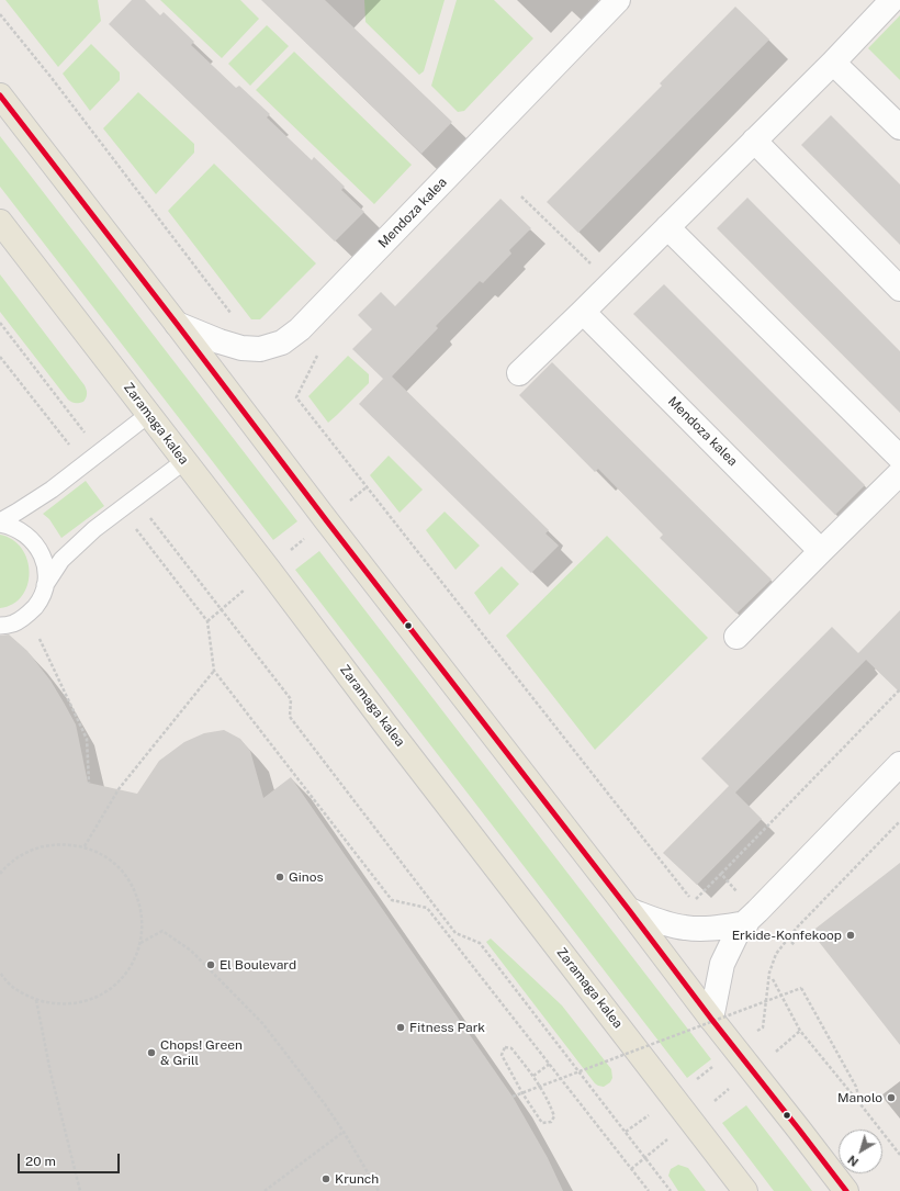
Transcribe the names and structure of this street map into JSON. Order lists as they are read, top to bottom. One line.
{"streets":{"main road":["Zaramaga kalea"],"street":["Mendoza kalea"]},"places":["Ginos","Erkide-Konfekoop","El Boulevard","Fitness Park","Chops! Green & Grill","Manolo","Krunch"],"scale_bar":"20 m","north":"bottom left"}
